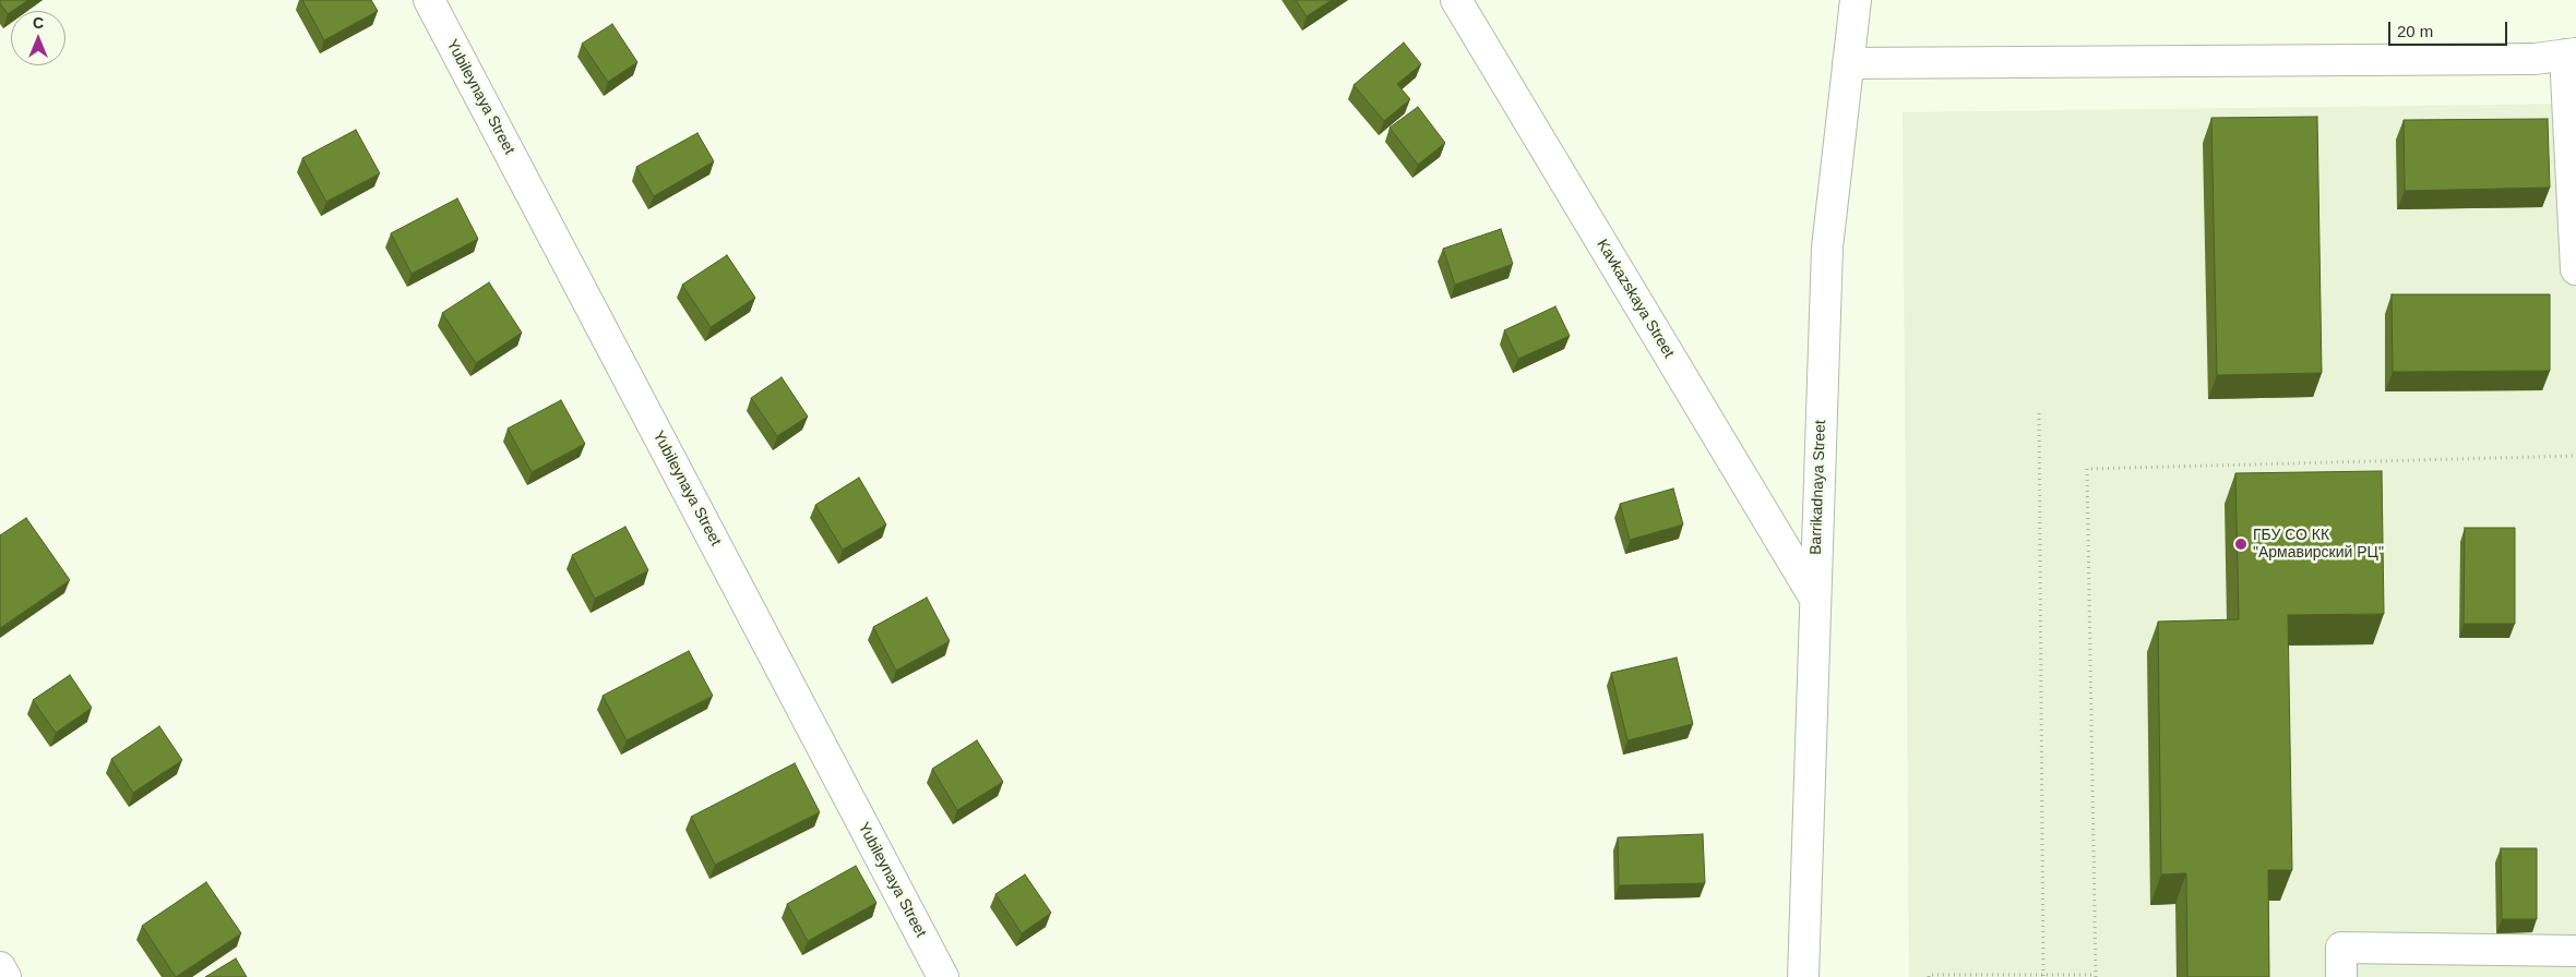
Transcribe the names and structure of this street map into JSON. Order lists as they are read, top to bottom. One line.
{"streets":{"street":["Yubileynaya Street","Kavkazskaya Street","Barrikadnaya Street"]},"crossings":[["Kavkazskaya Street","Barrikadnaya Street"]],"places":["ГБУ СО КК \"Армавирский РЦ\""],"scale_bar":"20 m","north":"top"}
